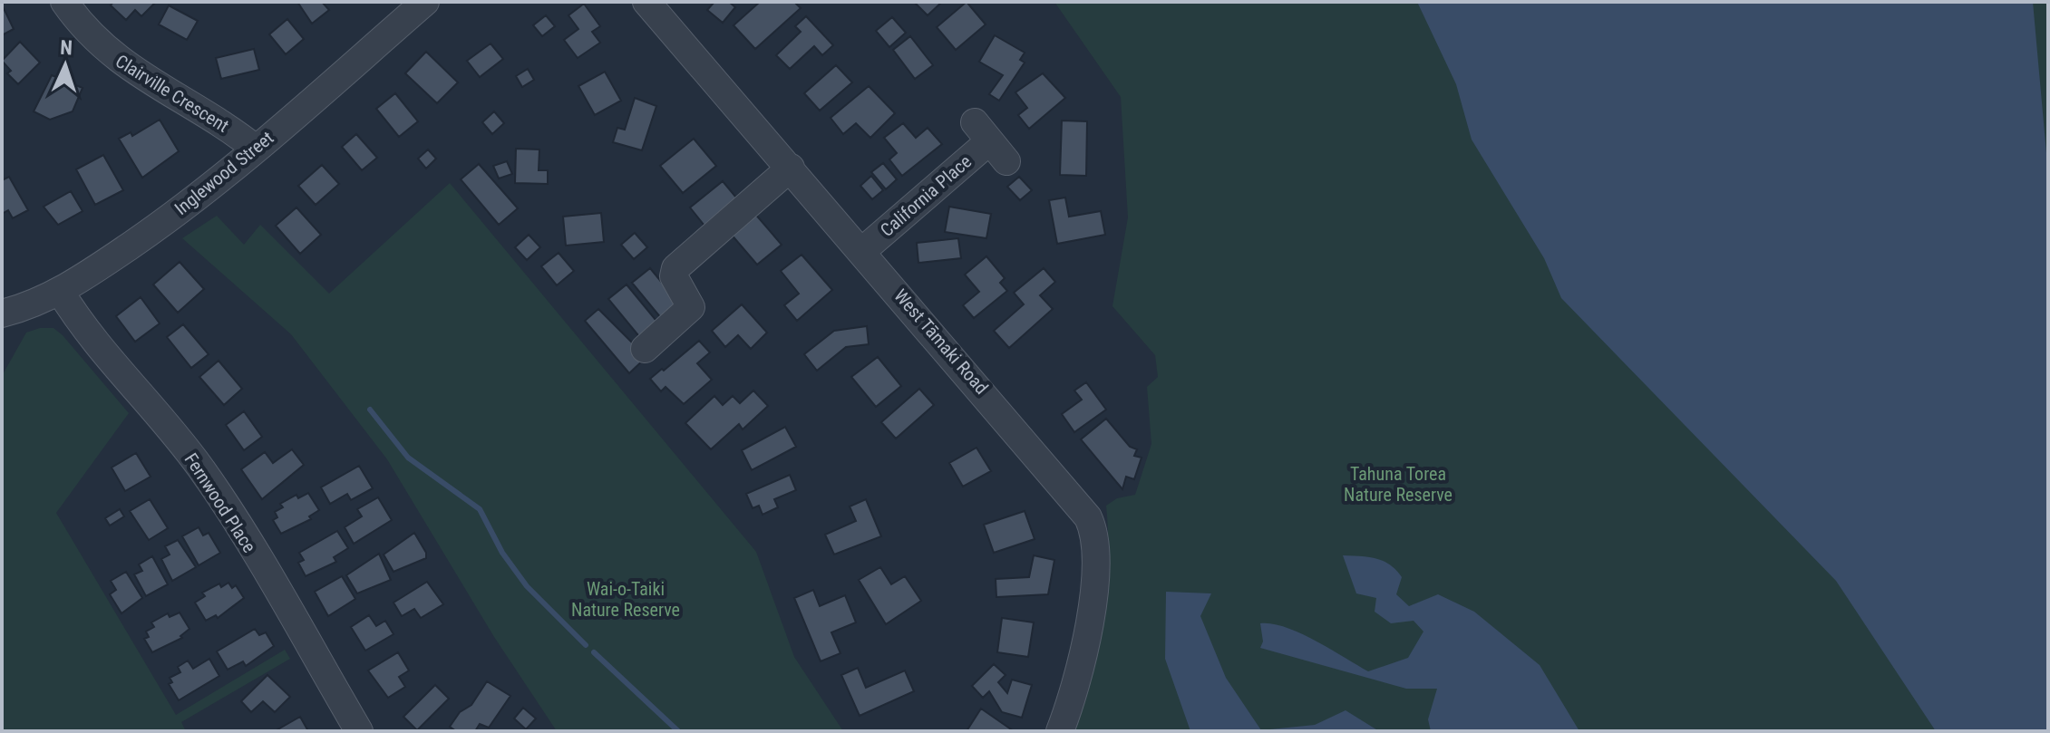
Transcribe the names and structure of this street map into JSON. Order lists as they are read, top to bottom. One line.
{"streets":{"street":["Clairville Crescent","Inglewood Street","California Place","West Tāmaki Road","Fernwood Place"]},"crossings":[["Clairville Crescent","Inglewood Street"],["Inglewood Street","Fernwood Place"],["California Place","West Tāmaki Road"]],"parks":["Tahuna Torea Nature Reserve","Wai-o-Taiki Nature Reserve"],"north":"top"}
